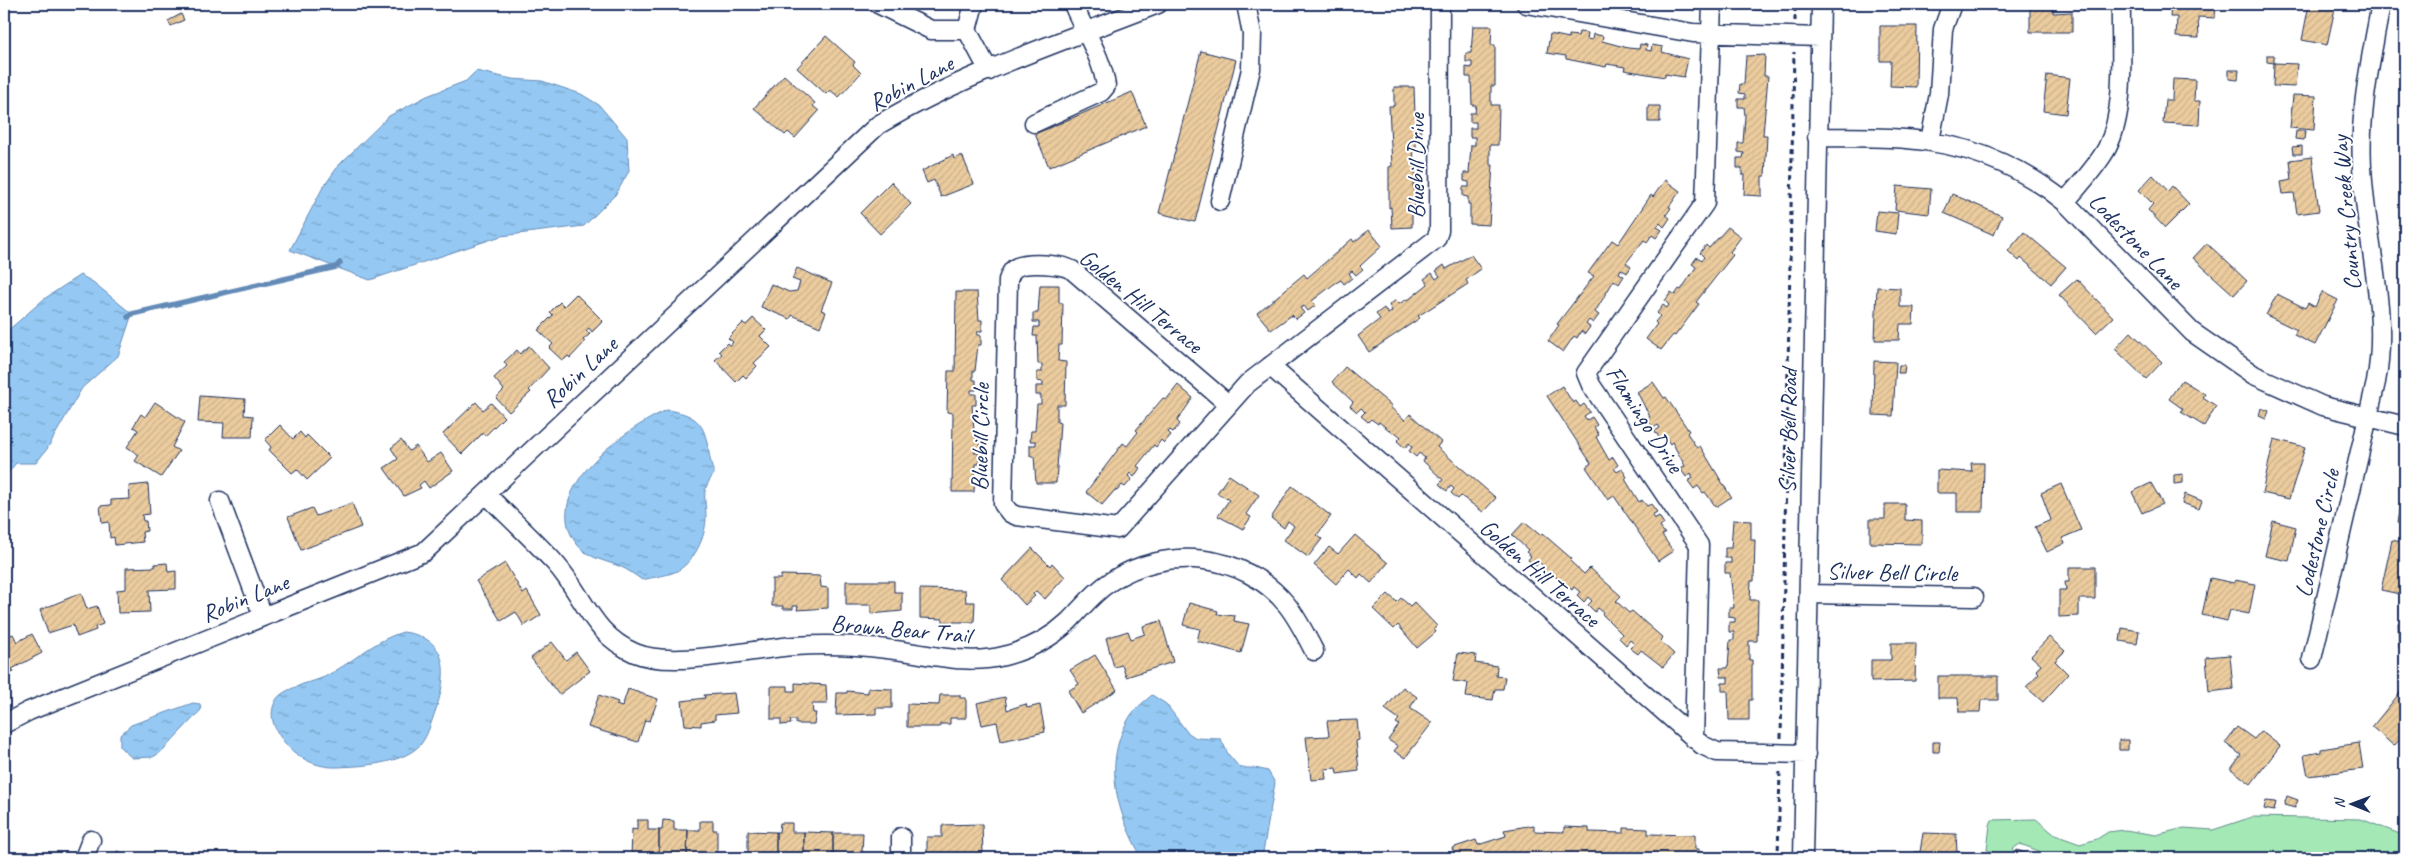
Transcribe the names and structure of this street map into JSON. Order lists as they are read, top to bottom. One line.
{"streets":{"street":["Robin Lane","Bluebill Drive","Country Creek Way","Lodestone Lane","Golden Hill Terrace","Flamingo Drive","Silver Bell Road","Bluebill Circle","Lodestone Circle","Silver Bell Circle","Brown Bear Trail"]},"crossings":[["Robin Lane","Brown Bear Trail"],["Bluebill Drive","Golden Hill Terrace"],["Bluebill Drive","Bluebill Circle"],["Country Creek Way","Lodestone Lane"],["Country Creek Way","Lodestone Circle"],["Lodestone Lane","Silver Bell Road"],["Lodestone Lane","Lodestone Circle"],["Golden Hill Terrace","Flamingo Drive"],["Golden Hill Terrace","Silver Bell Road"],["Golden Hill Terrace","Bluebill Circle"],["Silver Bell Road","Silver Bell Circle"]],"north":"left"}
